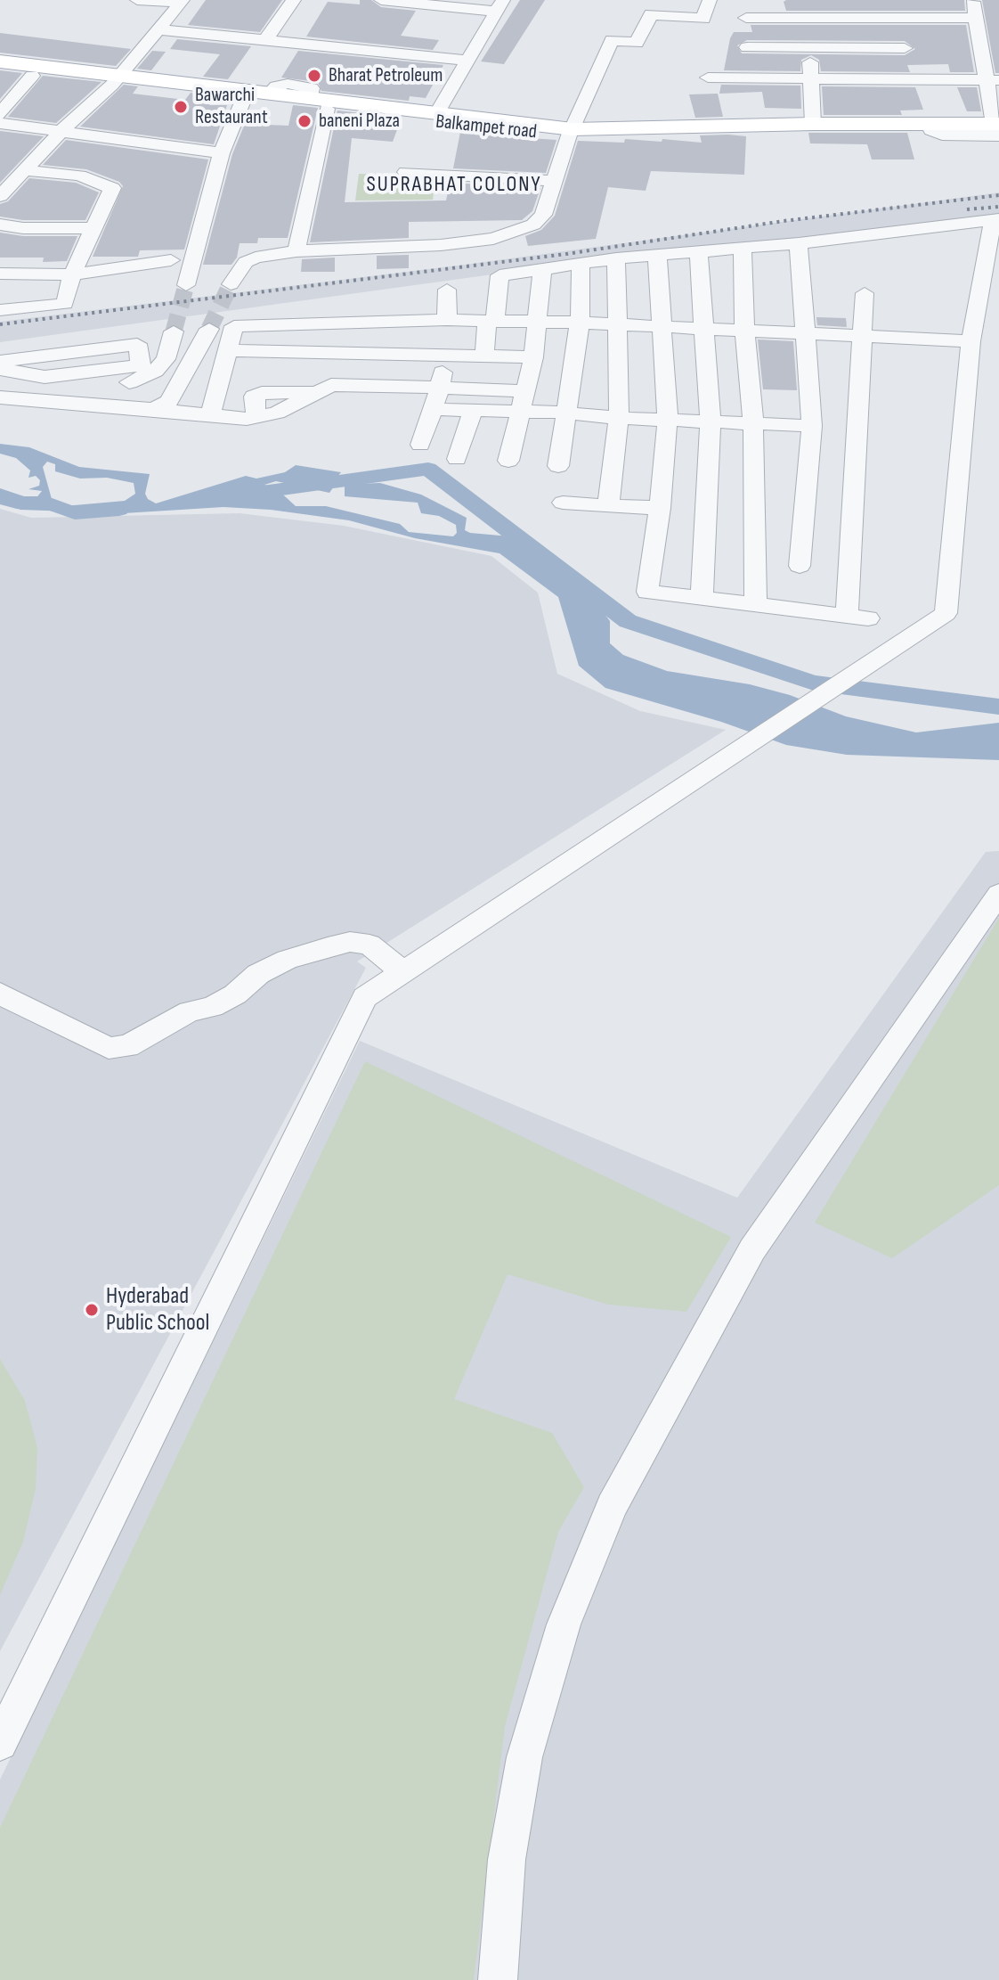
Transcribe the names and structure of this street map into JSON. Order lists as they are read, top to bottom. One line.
{"streets":{"main road":["Balkampet road"]},"districts":["SUPRABHAT COLONY"],"places":["Bharat Petroleum","Bawarchi Restaurant","baneni Plaza","Hyderabad Public School"]}
